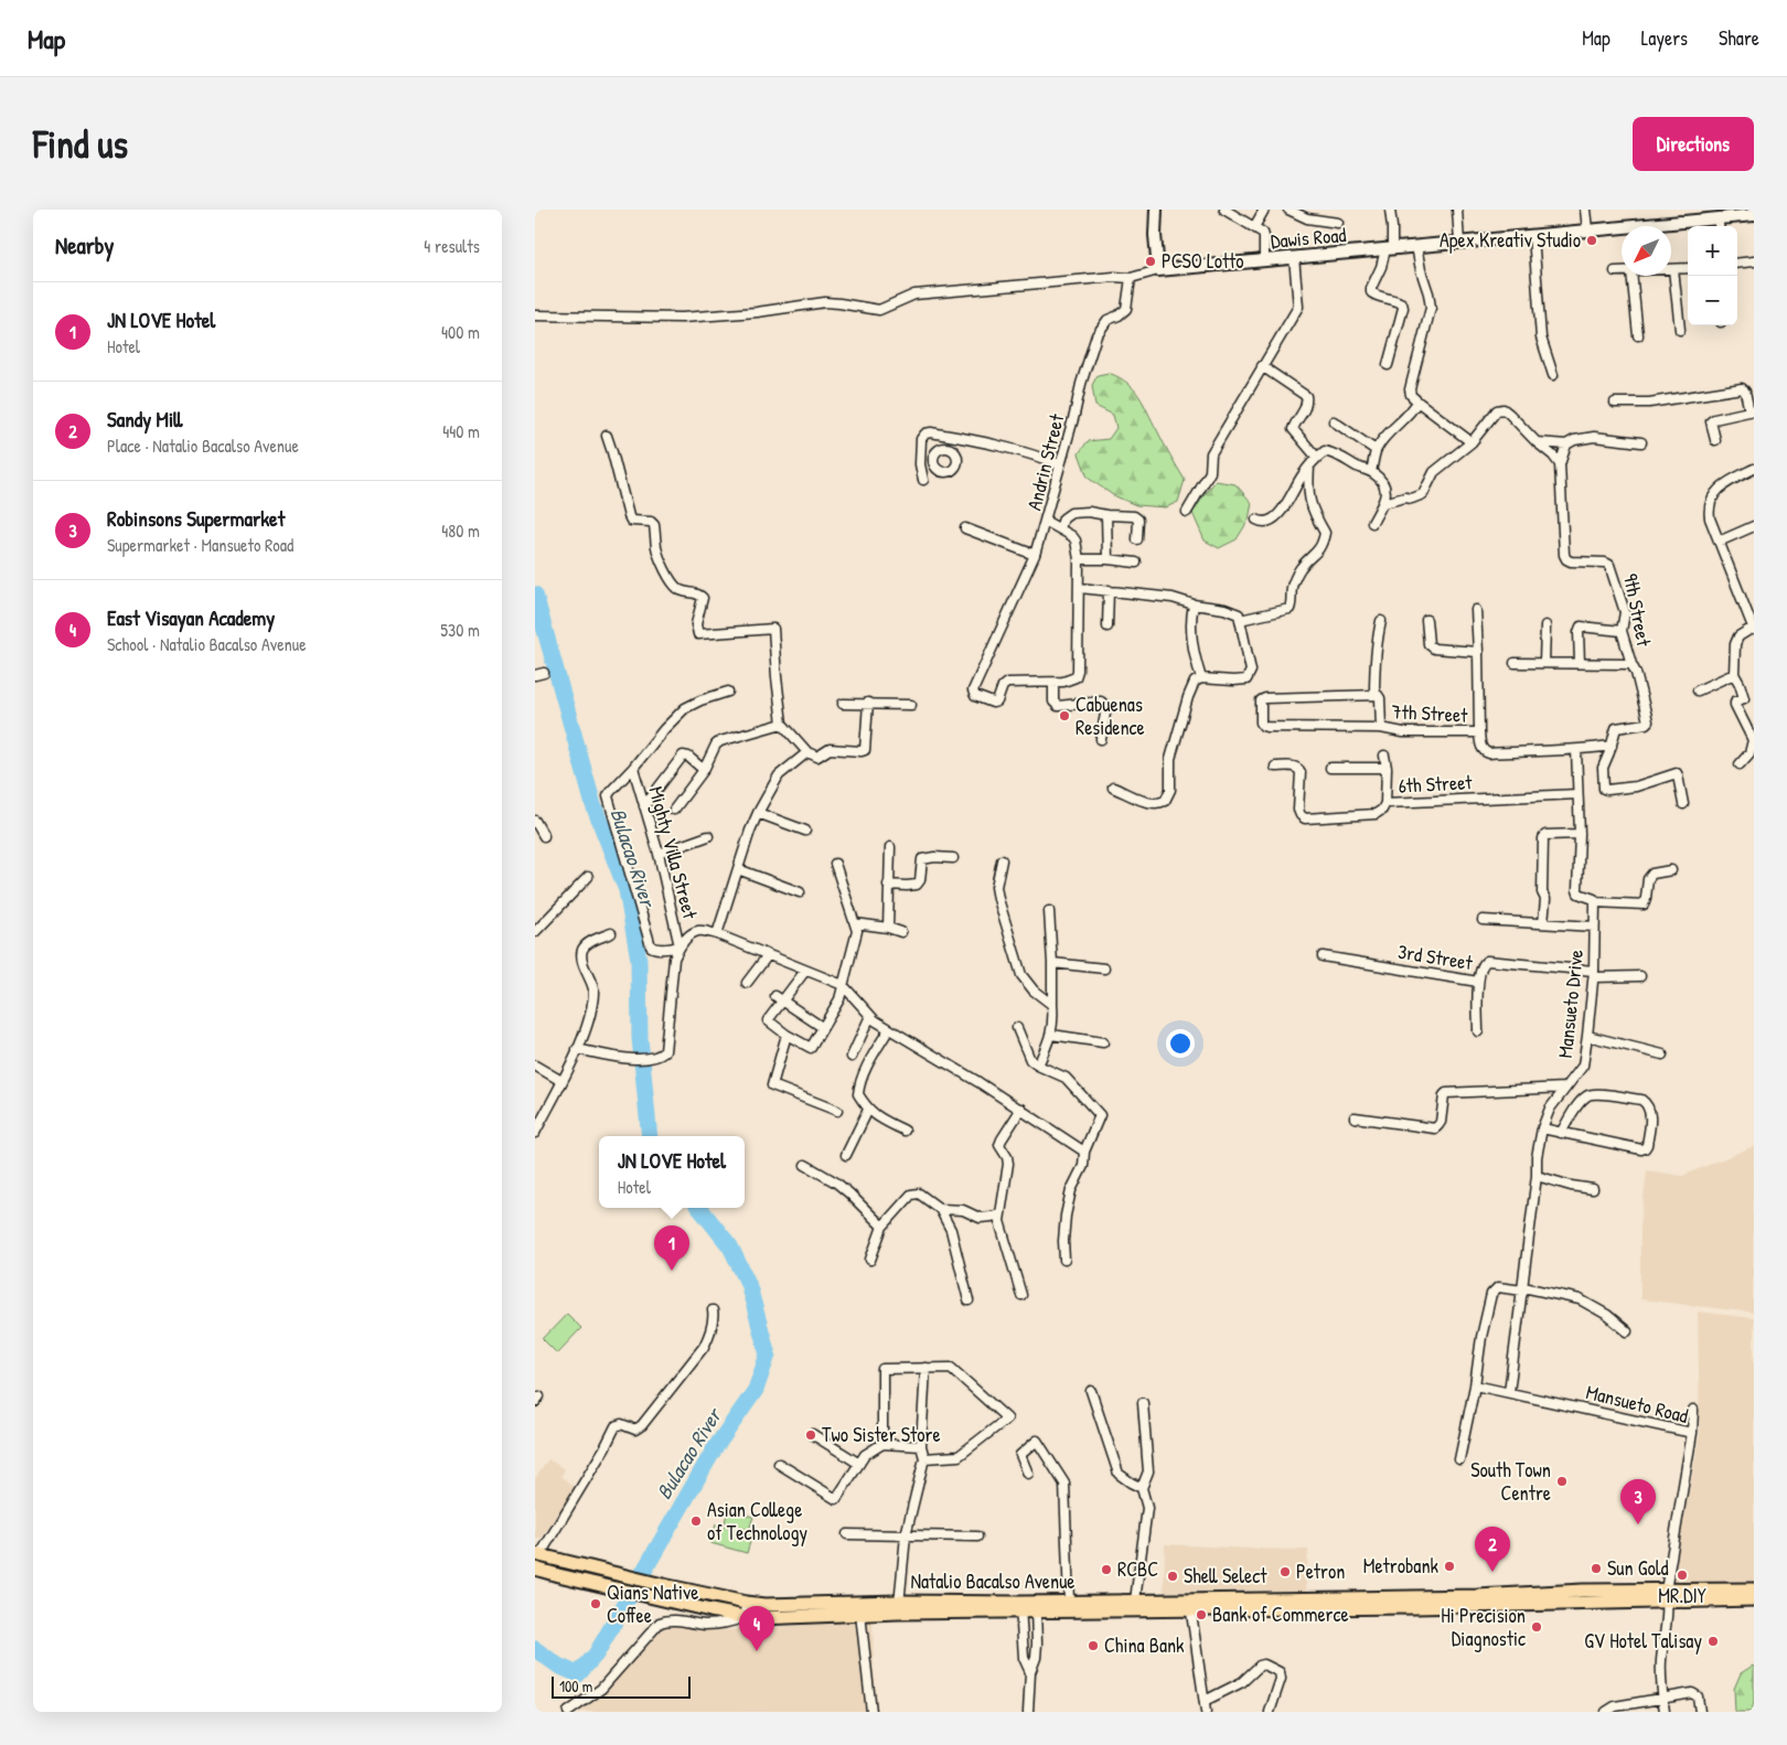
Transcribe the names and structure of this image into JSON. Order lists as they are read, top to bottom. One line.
{"streets":{"main road":["Natalio Bacalso Avenue"],"street":["Dawis Road","Andrin Street","9th Street","7th Street","6th Street","Mighty Villa Street","3rd Street","Mansueto Drive","Mansueto Road"]},"crossings":[["9th Street","7th Street"],["3rd Street","Mansueto Drive"],["Mansueto Drive","Mansueto Road"],["Mansueto Road","Natalio Bacalso Avenue"]],"water":["Bulacao River"],"places":["Apex Kreativ Studio","PCSO Lotto","Cabuenas Residence","Two Sister Store","South Town Centre","Asian College of Technology","Metrobank","Sun Gold","RCBC","Petron","MR.DIY","Shell Select","Qians Native Coffee","Bank of Commerce","Hi Precision Diagnostic","GV Hotel Talisay","China Bank"],"scale_bar":"100 m","north":"bottom left","page":{"header":"Map","nav":["Map","Layers","Share"],"buttons":"Directions","title":"Find us","heading":["Nearby","4 results"],"map_buttons":["+","−"],"list":[{"mark":"1","name":"JN LOVE Hotel","note":"Hotel","value":"400 m"},{"mark":"2","name":"Sandy Mill","note":"Place · Natalio Bacalso Avenue","value":"440 m"},{"mark":"3","name":"Robinsons Supermarket","note":"Supermarket · Mansueto Road","value":"480 m"},{"mark":"4","name":"East Visayan Academy","note":"School · Natalio Bacalso Avenue","value":"530 m"}],"popup":["JN LOVE Hotel","Hotel"],"pins":["1","3","2","4"],"scale":"100 m"}}
